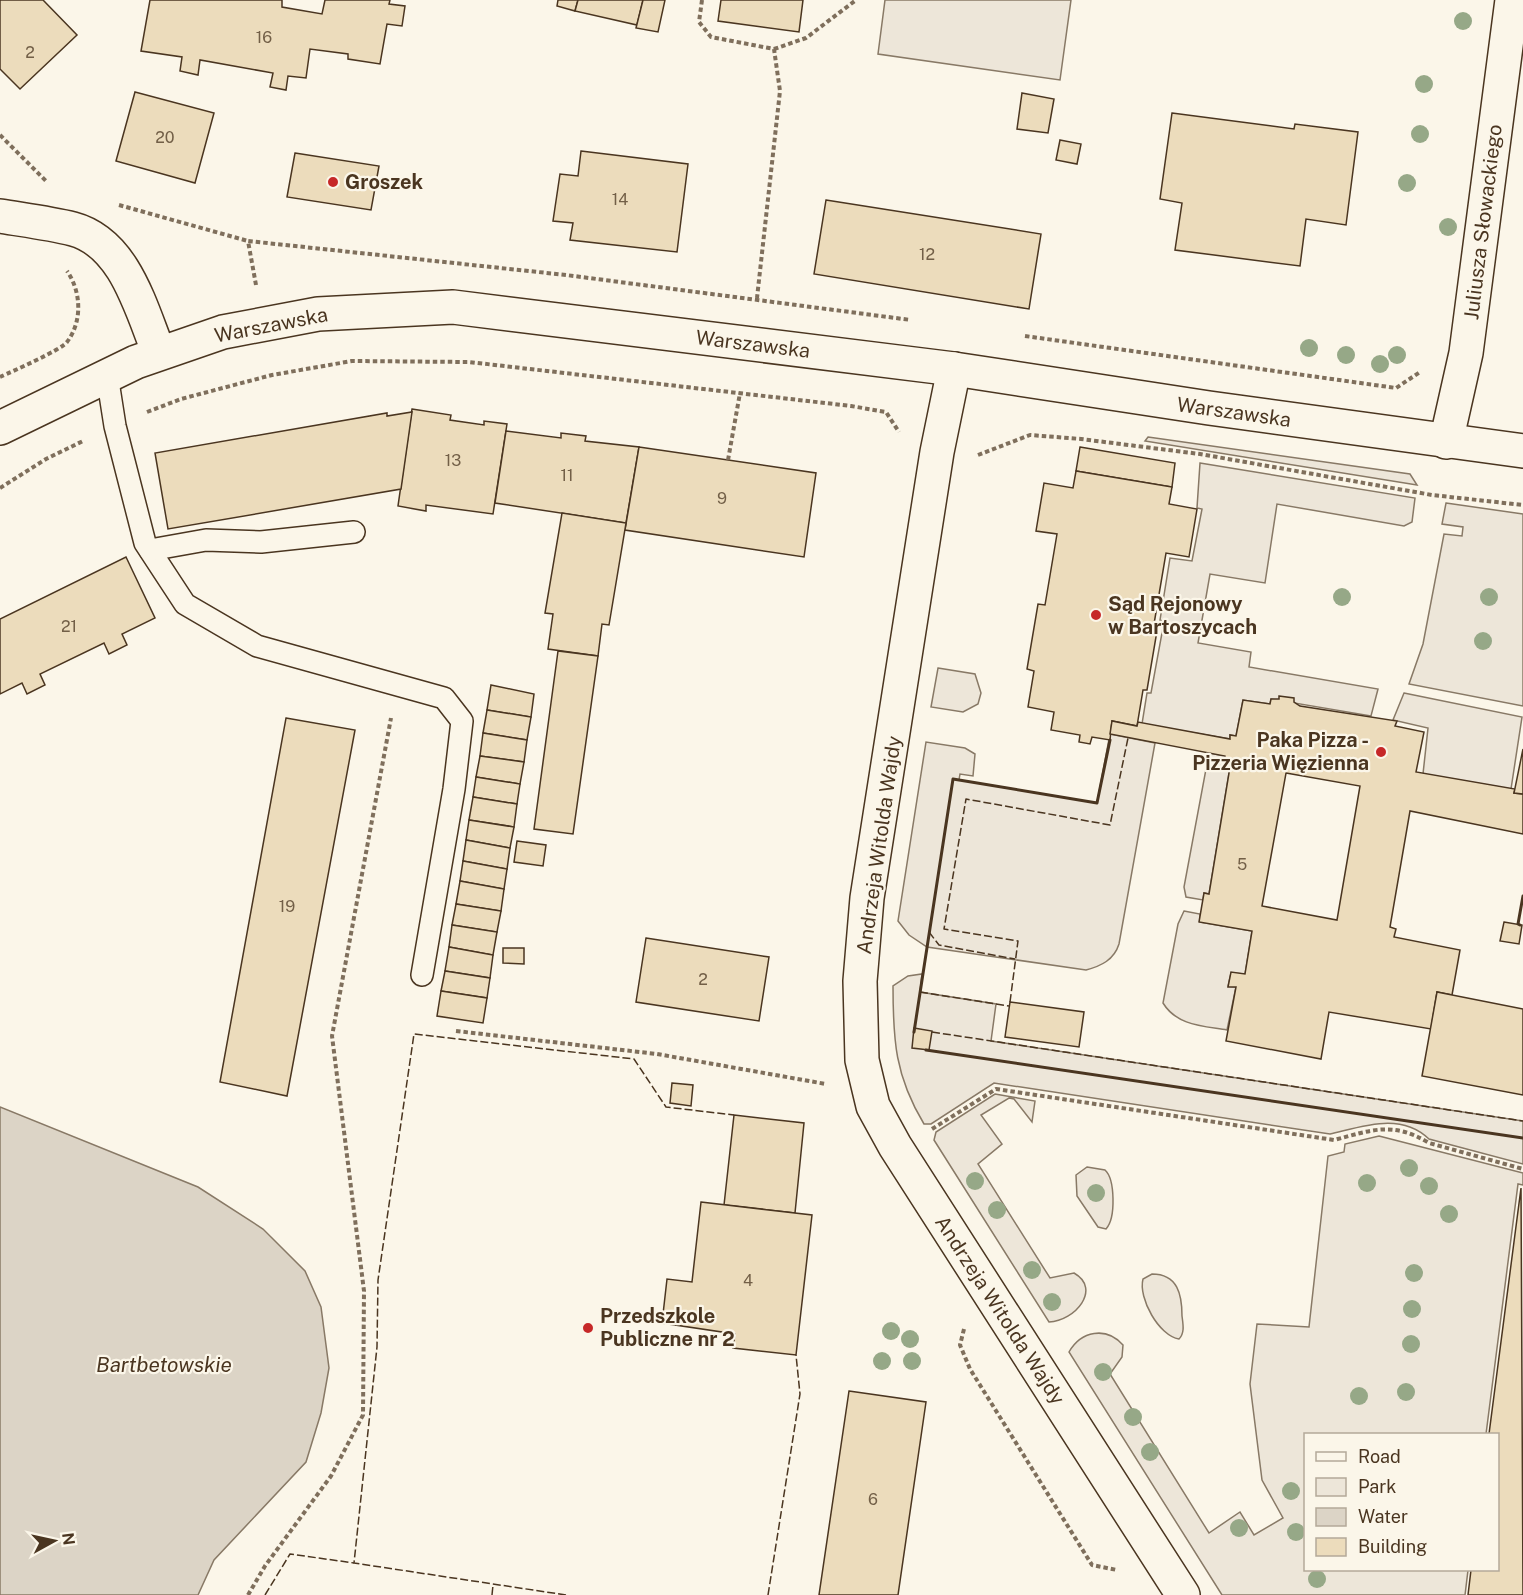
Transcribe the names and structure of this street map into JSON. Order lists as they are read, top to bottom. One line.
{"streets":{"street":["Juliusza Słowackiego","Warszawska","Andrzeja Witolda Wajdy"]},"crossings":[["Juliusza Słowackiego","Warszawska"],["Warszawska","Andrzeja Witolda Wajdy"]],"water":["Bartbetowskie"],"places":["Groszek","Sąd Rejonowy w Bartoszycach","Paka Pizza - Pizzeria Więzienna","Przedszkole Publiczne nr 2"],"house_numbers":["16","2","20","14","12","13","11","9","21","5","19","2","4","6"],"legend":["Road","Park","Water","Building"],"north":"right"}
